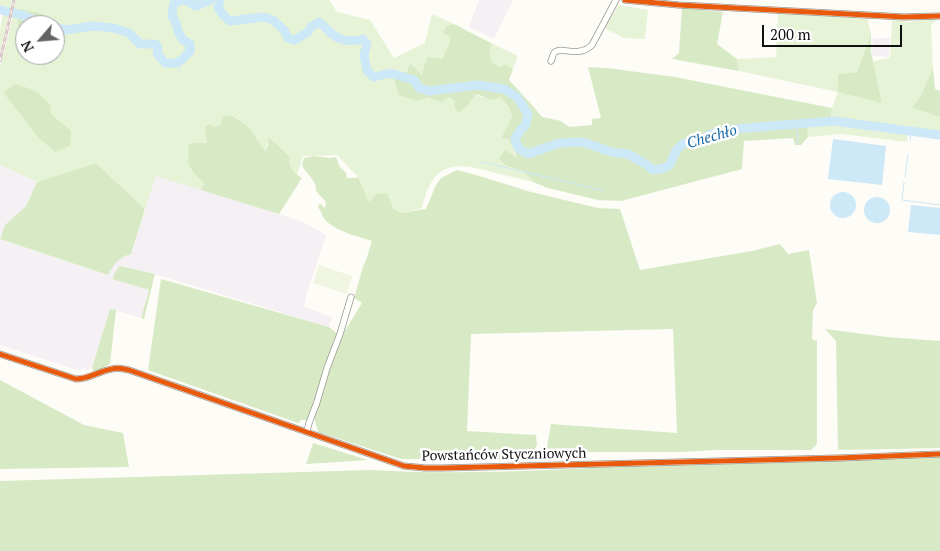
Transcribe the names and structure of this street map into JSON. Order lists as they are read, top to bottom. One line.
{"streets":{"street":["Powstańców Styczniowych"]},"water":["Chechło"],"scale_bar":"200 m","north":"bottom left"}
